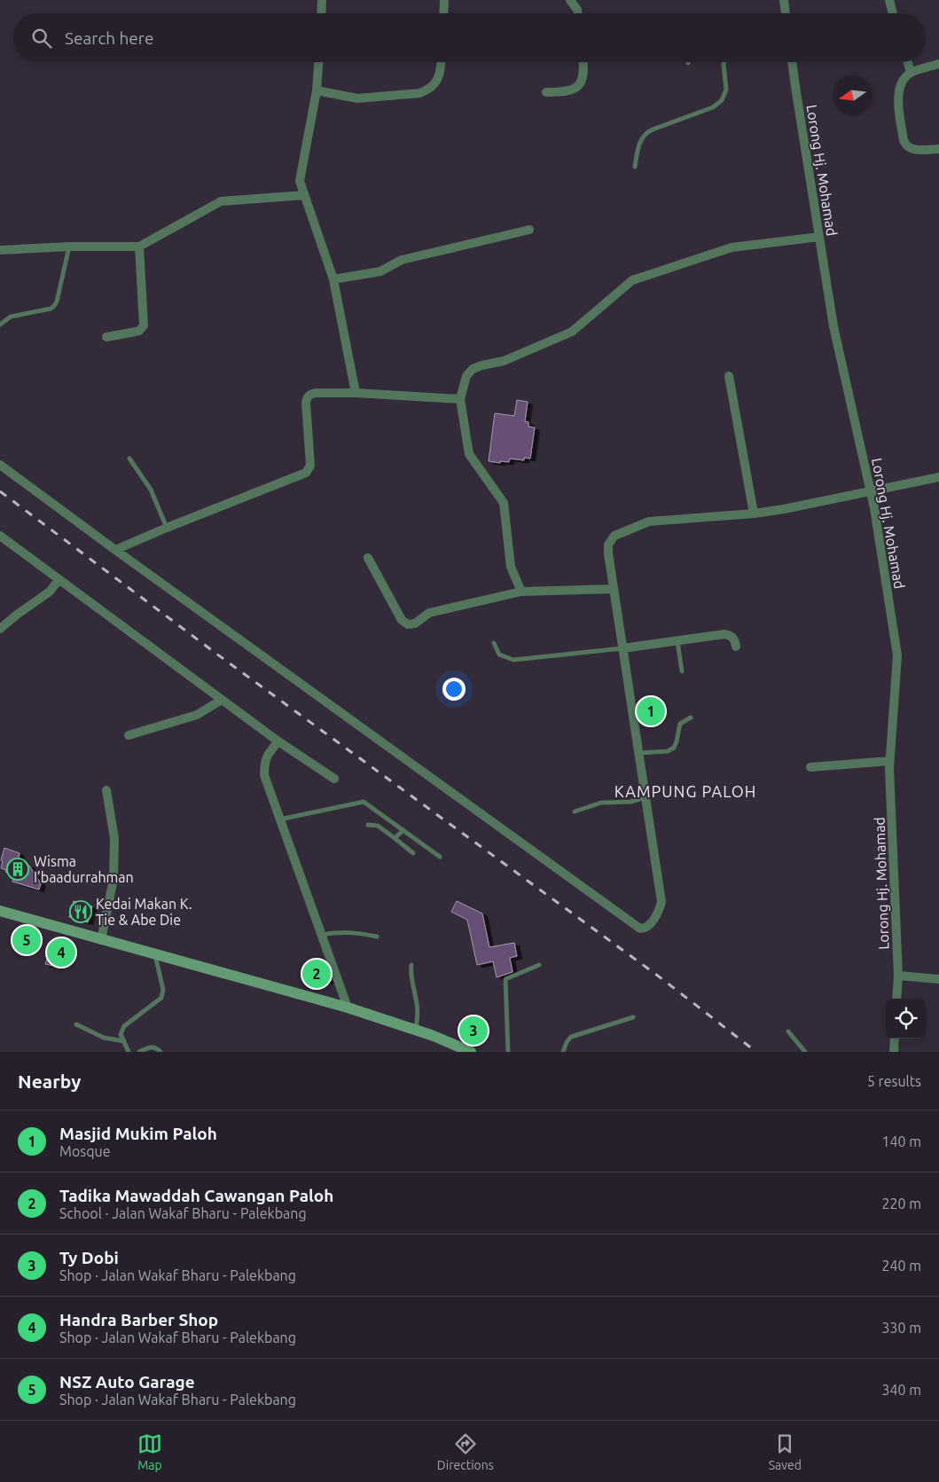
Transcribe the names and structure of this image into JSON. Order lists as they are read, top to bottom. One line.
{"streets":{"street":["Lorong Hj. Mohamad"]},"districts":["KAMPUNG PALOH"],"places":{"building":["Wisma I’baadurrahman"],"restaurant":["Kedai Makan K. Tie & Abe Die"]},"north":"left","page":{"search":"Search here","pins":["1","5","4","2","3"],"heading":["Nearby","5 results"],"list":[{"mark":"1","name":"Masjid Mukim Paloh","note":"Mosque","value":"140 m"},{"mark":"2","name":"Tadika Mawaddah Cawangan Paloh","note":"School · Jalan Wakaf Bharu - Palekbang","value":"220 m"},{"mark":"3","name":"Ty Dobi","note":"Shop · Jalan Wakaf Bharu - Palekbang","value":"240 m"},{"mark":"4","name":"Handra Barber Shop","note":"Shop · Jalan Wakaf Bharu - Palekbang","value":"330 m"},{"mark":"5","name":"NSZ Auto Garage","note":"Shop · Jalan Wakaf Bharu - Palekbang","value":"340 m"}],"nav":["Map","Directions","Saved"]}}
